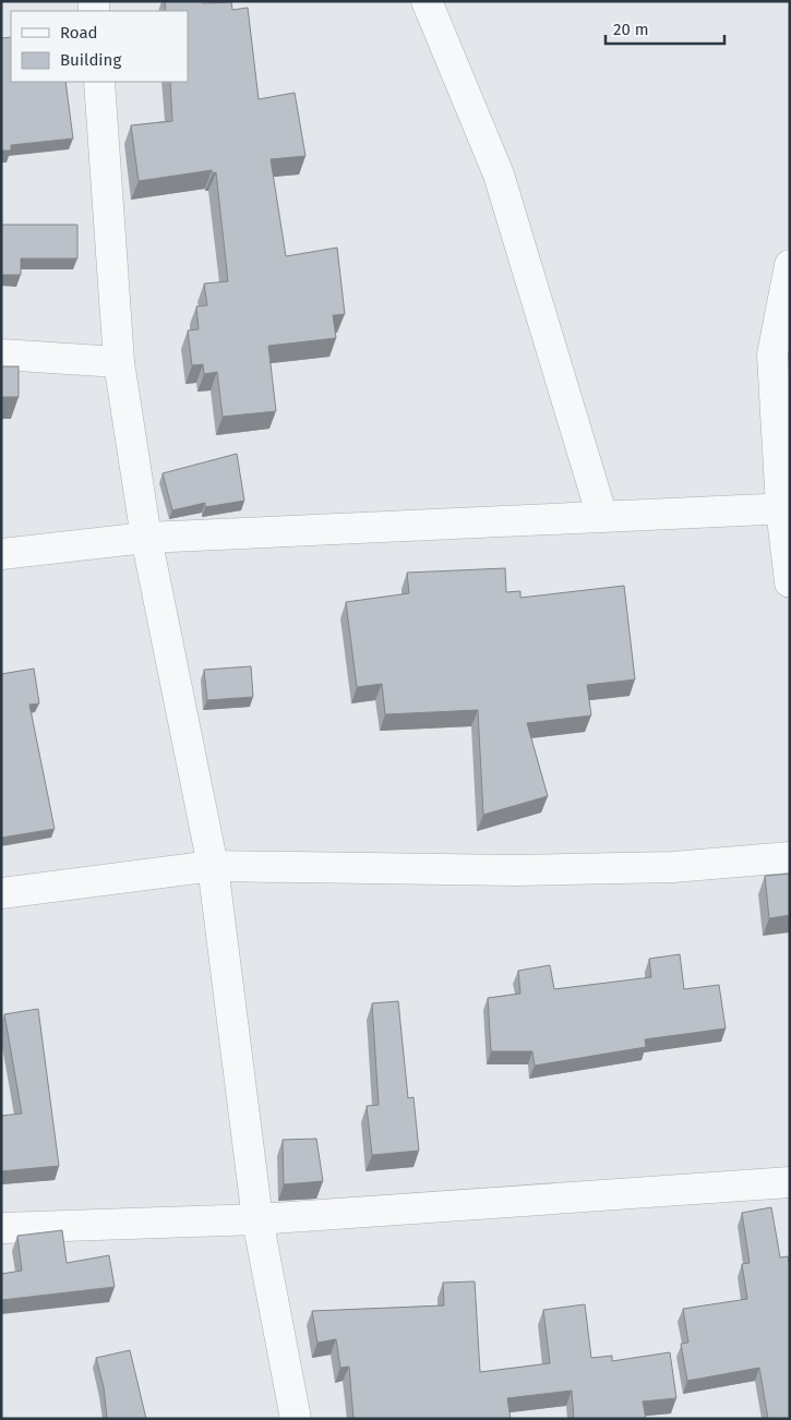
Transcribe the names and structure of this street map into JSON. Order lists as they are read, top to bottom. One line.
{"legend":["Road","Building"],"scale_bar":"20 m"}
